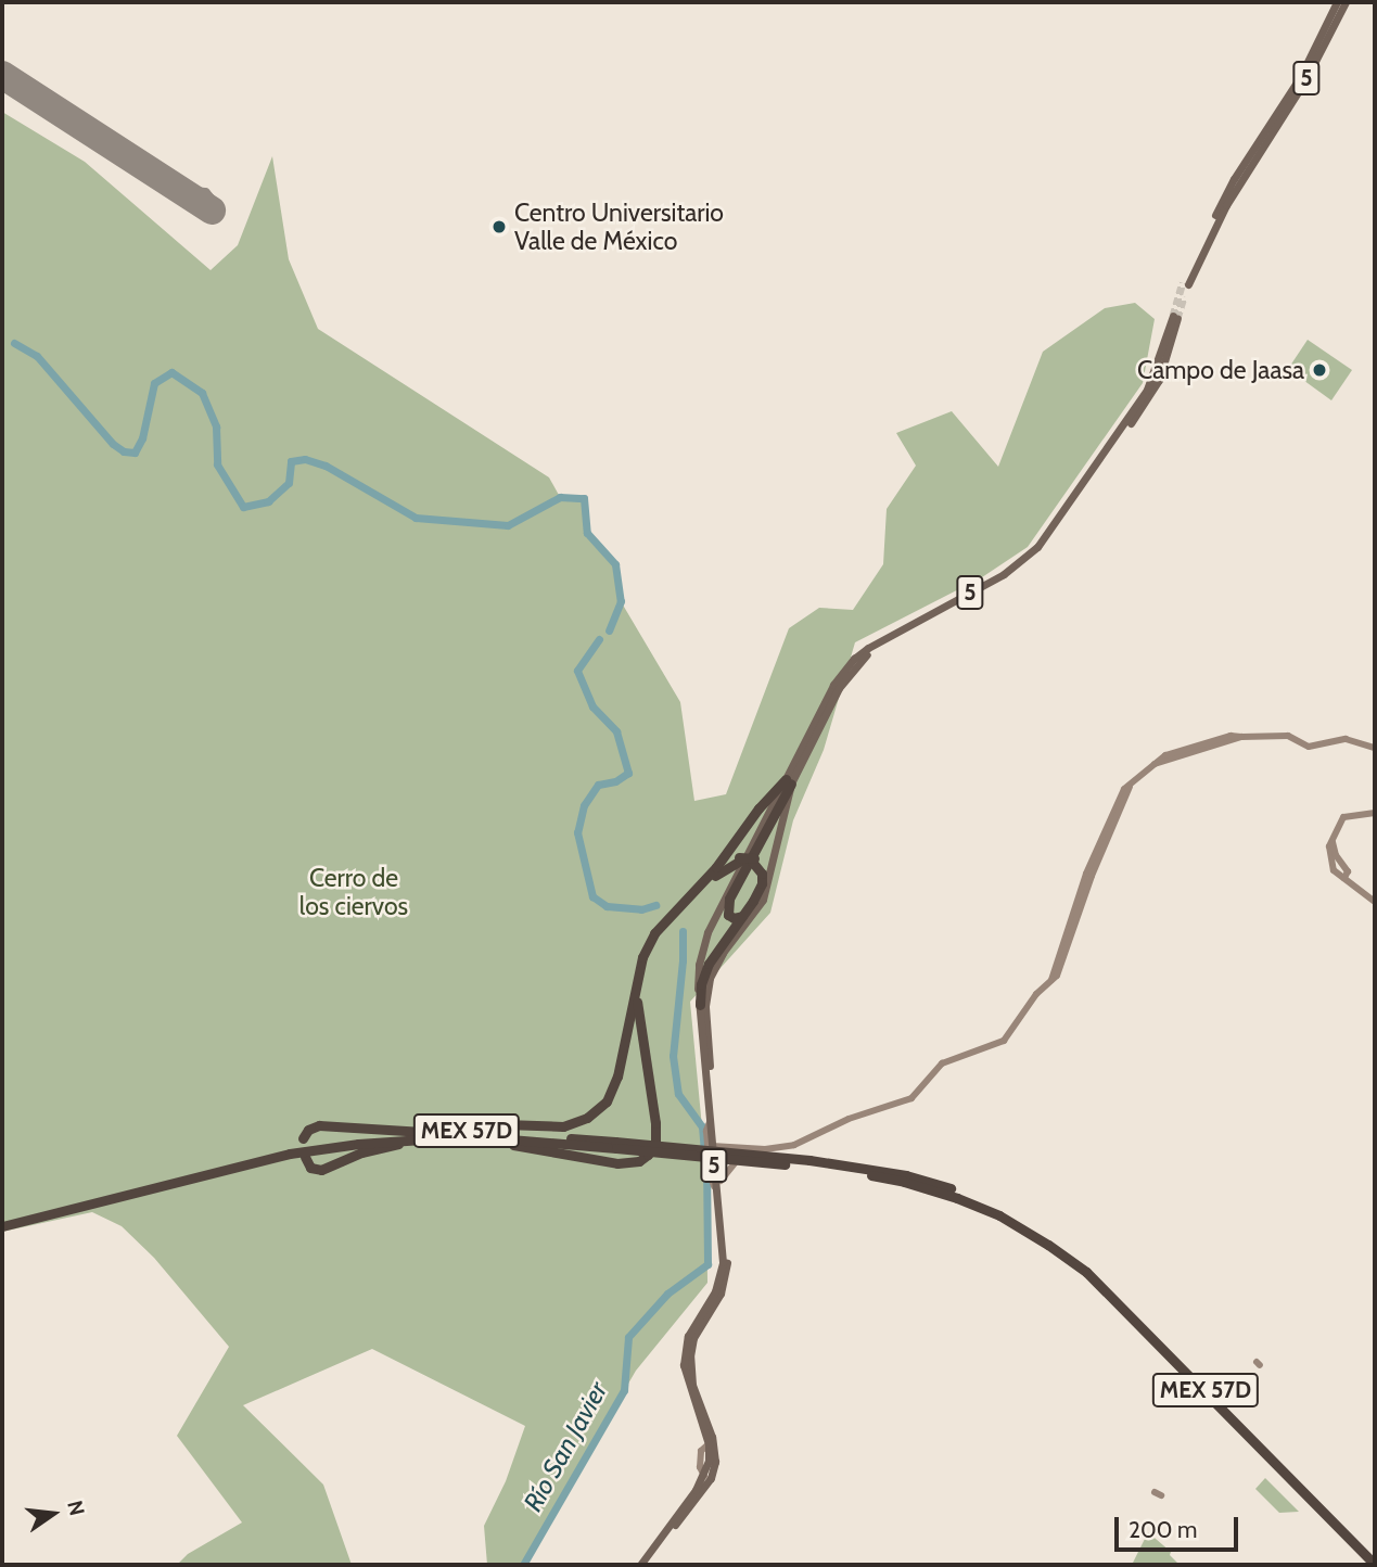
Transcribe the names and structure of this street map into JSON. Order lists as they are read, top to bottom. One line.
{"streets":{"highway":["MEX 57D"],"main road":["5"]},"water":["Río San Javier"],"parks":["Cerro de los ciervos"],"places":["Centro Universitario Valle de México","Campo de Jaasa"],"scale_bar":"200 m","north":"right"}
